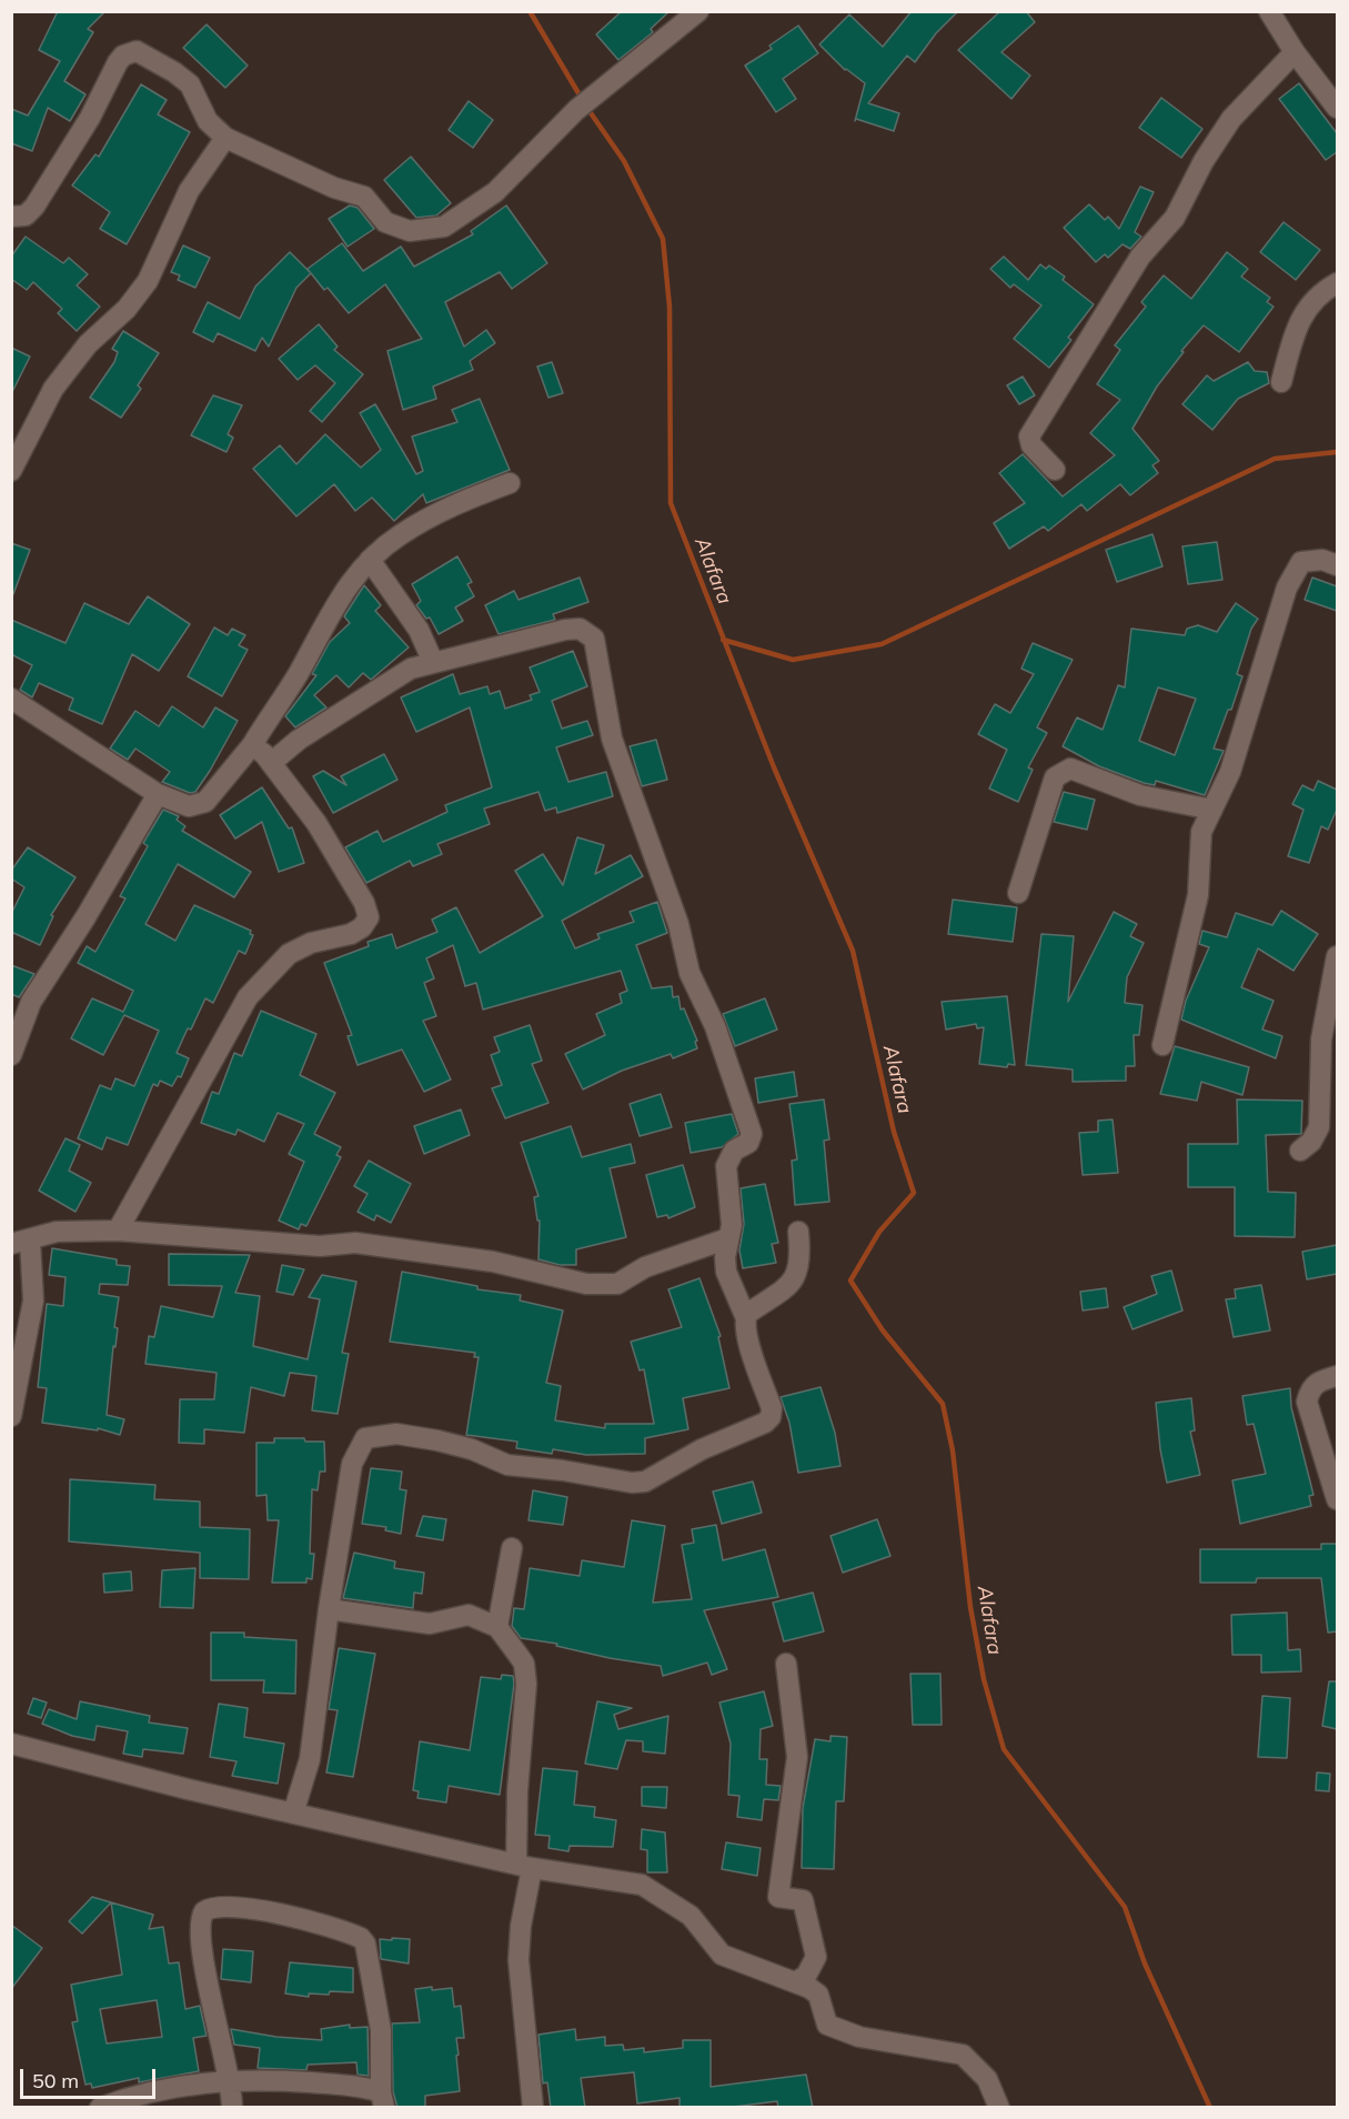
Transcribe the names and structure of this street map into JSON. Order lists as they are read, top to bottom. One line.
{"water":["Alafara"],"scale_bar":"50 m"}
